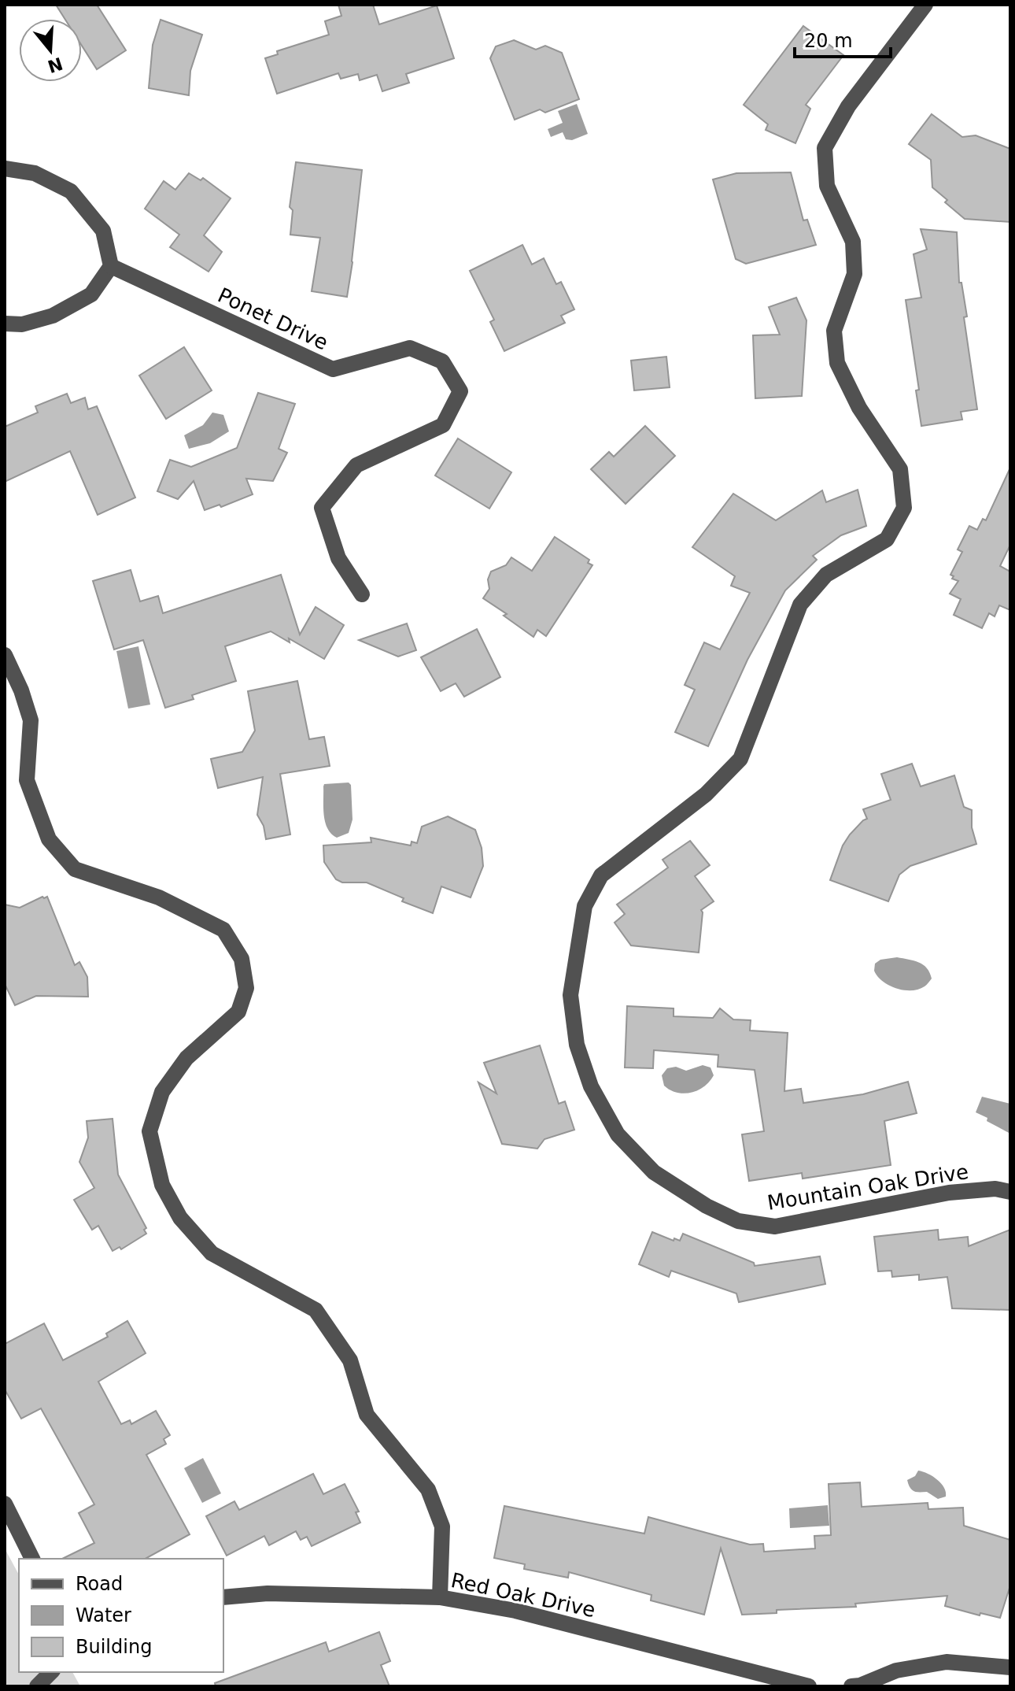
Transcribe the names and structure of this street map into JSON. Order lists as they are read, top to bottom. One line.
{"streets":{"street":["Ponet Drive","Mountain Oak Drive","Red Oak Drive"]},"legend":["Road","Water","Building"],"scale_bar":"20 m","north":"bottom"}
